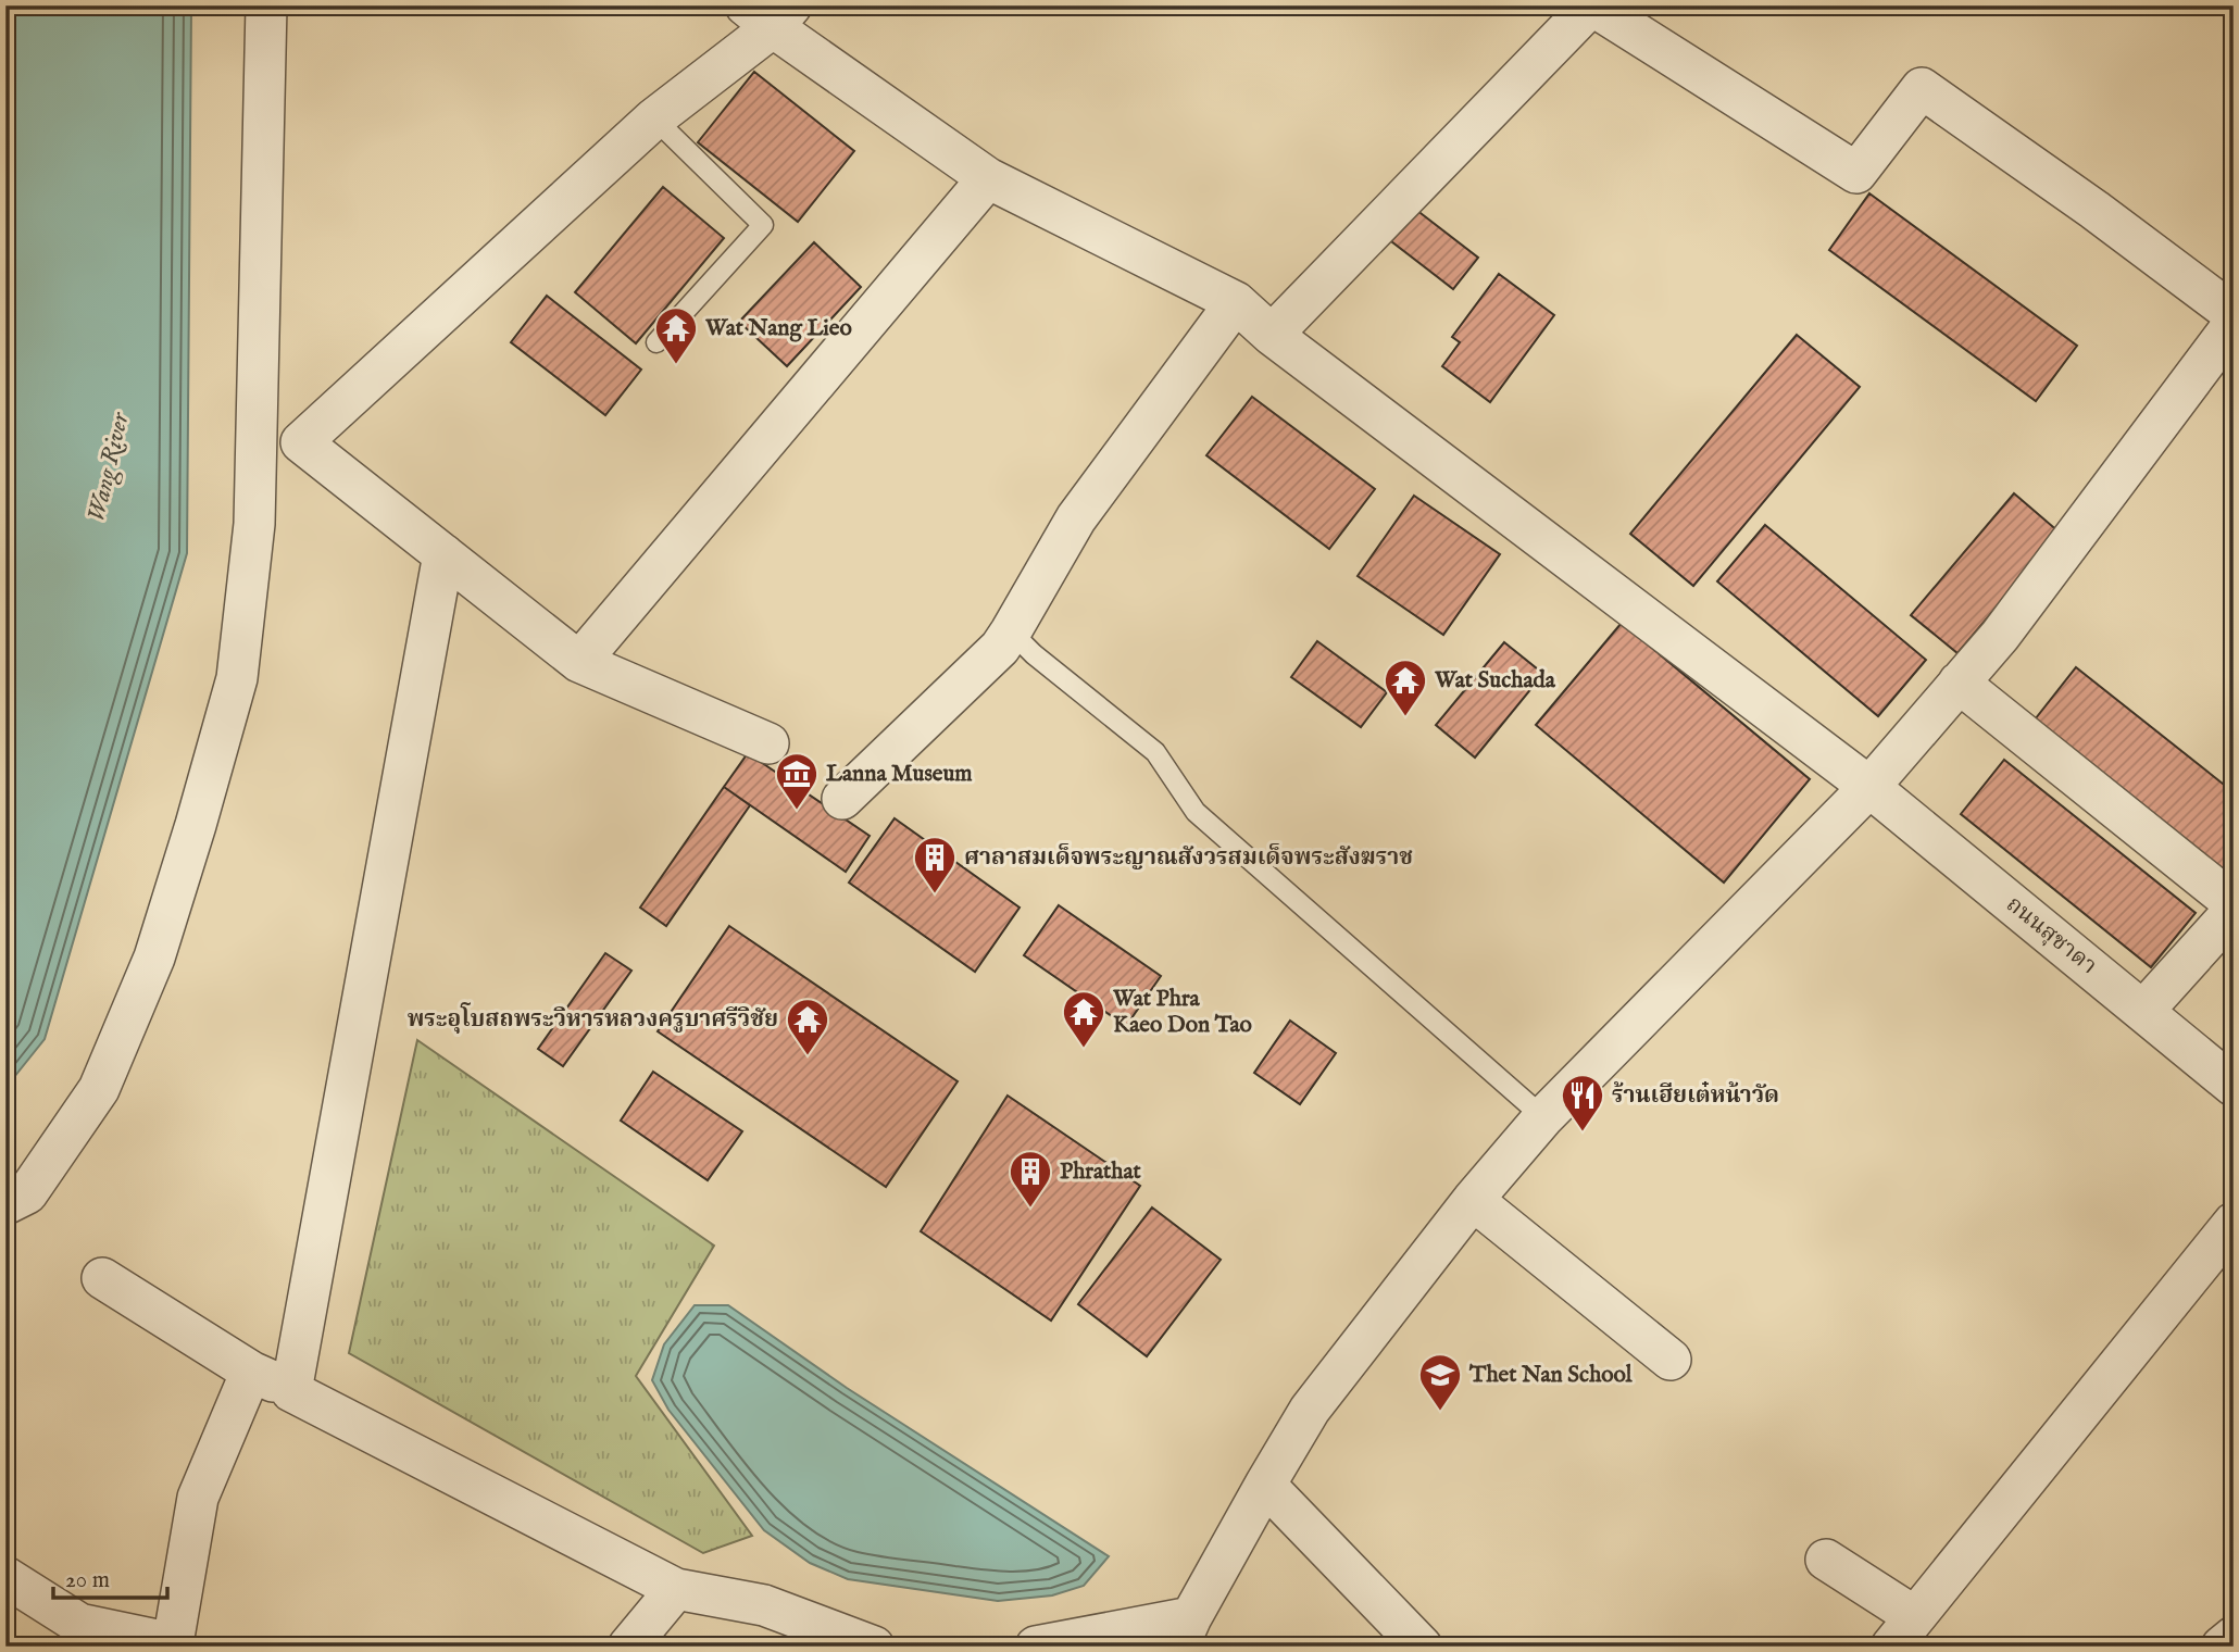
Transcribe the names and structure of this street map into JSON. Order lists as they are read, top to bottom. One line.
{"streets":{"street":["ถนนสุชาดา"]},"water":["Wang River"],"places":{"temple":["Wat Nang Lieo","Wat Suchada","Wat Phra Kaeo Don Tao","พระอุโบสถพระวิหารหลวงครูบาศรีวิชัย"],"museum":["Lanna Museum"],"building":["ศาลาสมเด็จพระญาณสังวรสมเด็จพระสังฆราช","Phrathat"],"restaurant":["ร้านเฮียเต๋หน้าวัด"],"school or university":["Thet Nan School"]},"scale_bar":"20 m"}
